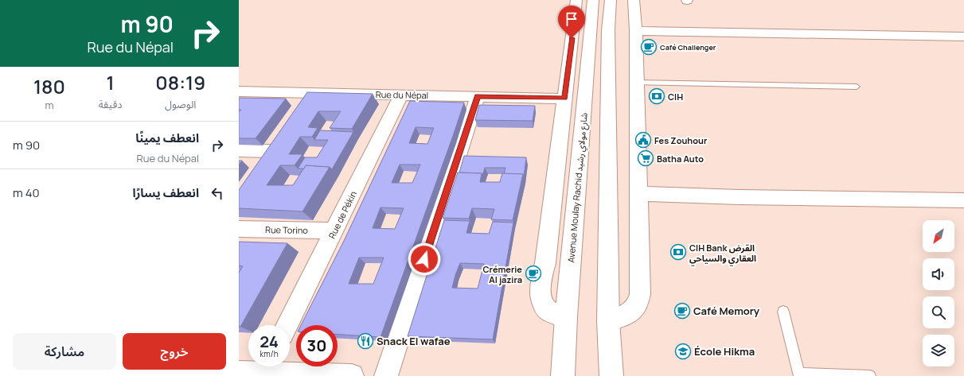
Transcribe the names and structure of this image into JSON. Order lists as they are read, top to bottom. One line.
{"streets":{"street":["Rue du Népal","Avenue Moulay Rachid شارع مولاي رشيد","Rue de Pékin","Rue Torino"]},"crossings":[["Rue du Népal","Rue de Pékin"],["Rue de Pékin","Rue Torino"]],"places":{"cafe":["Café Challenger","Crémerie Al jazira","Café Memory"],"bank":["CIH","CIH Bank القرض العقاري والسياحي"],"public building":["Fes Zouhour"],"supermarket":["Batha Auto"],"restaurant":["Snack El wafae"],"school or university":["École Hikma"]},"north":"bottom left","page":{"turn":["90 m","Rue du Népal"],"eta":["08:19","الوصول","1","دقيقة","180","m"],"list":[{"name":"انعطف يمينًا","note":"Rue du Népal","value":"90 m"},{"name":"انعطف يسارًا","value":"40 m"}],"speed":"24 km/h","limit":"30","buttons":["خروج","مشاركة"]}}
